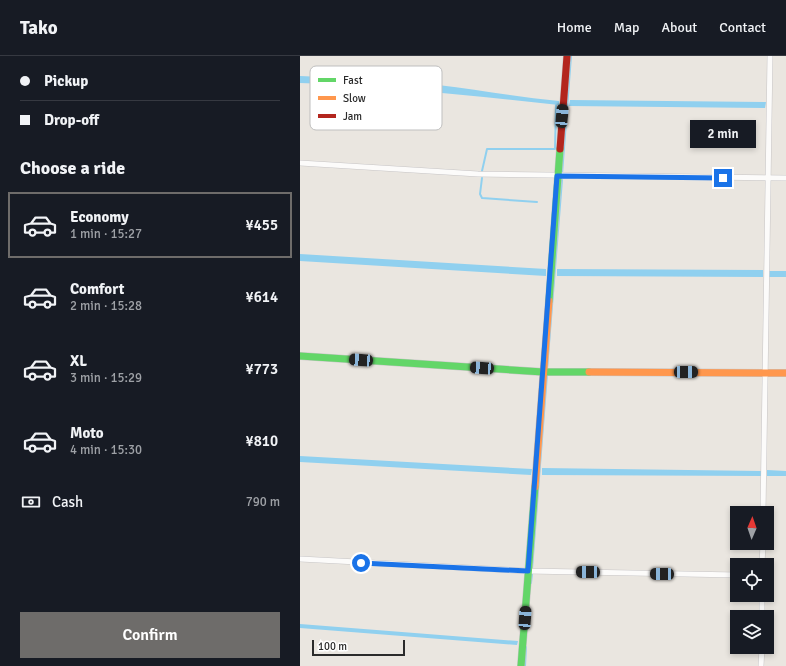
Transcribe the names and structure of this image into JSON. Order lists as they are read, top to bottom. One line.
{"legend":["Fast","Slow","Jam"],"scale_bar":"100 m","north":"top","page":{"header":"Tako","nav":["Home","Map","About","Contact"],"banner":["Pickup","Drop-off"],"bubble":"2 min","heading":"Choose a ride","list":[{"name":"Economy","note":"1 min · 15:27","value":"¥455"},{"name":"Comfort","note":"2 min · 15:28","value":"¥614"},{"name":"XL","note":"3 min · 15:29","value":"¥773"},{"name":"Moto","note":"4 min · 15:30","value":"¥810"}],"pay":["Cash","790 m"],"buttons":"Confirm","scale":"100 m"}}
